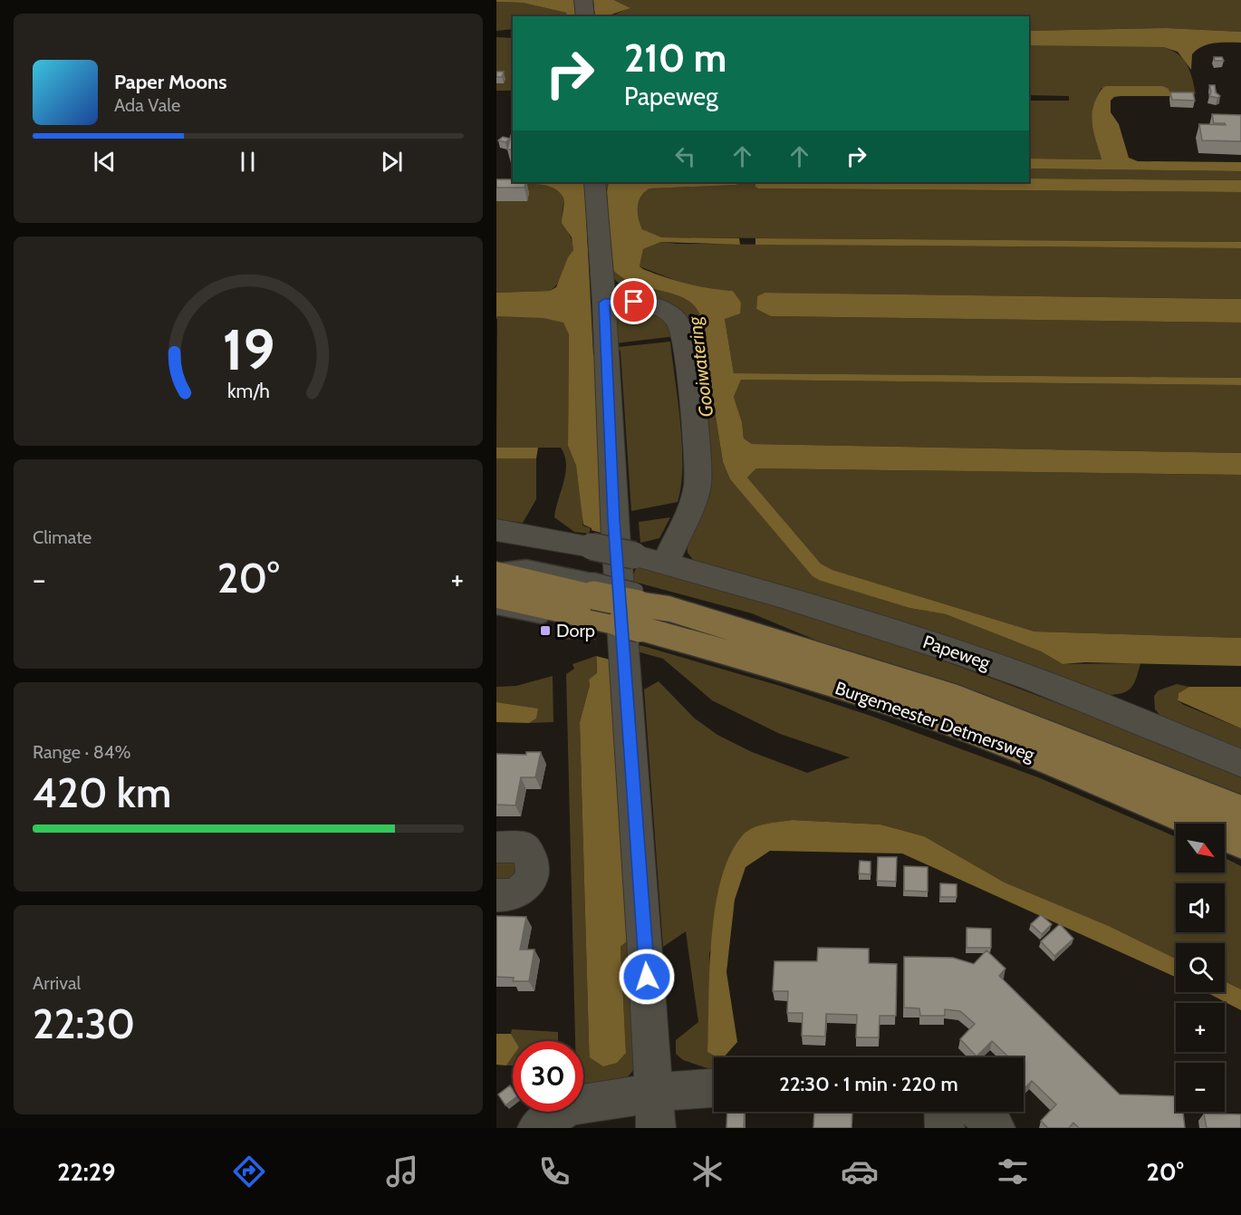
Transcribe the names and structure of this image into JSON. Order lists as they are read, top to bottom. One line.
{"streets":{"main road":["Burgemeester Detmersweg"],"street":["Papeweg"]},"water":["Gooiwatering"],"places":{"transit":["Dorp"]},"north":"bottom right","page":{"turn":["210 m","Papeweg"],"song":["Paper Moons","Ada Vale"],"tile":["Climate",["Range · 84%","420 km"],["Arrival","22:30"]],"heat":["−","20°","+"],"map_buttons":["+","−"],"limit":"30","trip":"22:30 · 1 min · 220 m","tabs":["22:29","20°"],"gauge":["19","km/h"]}}
